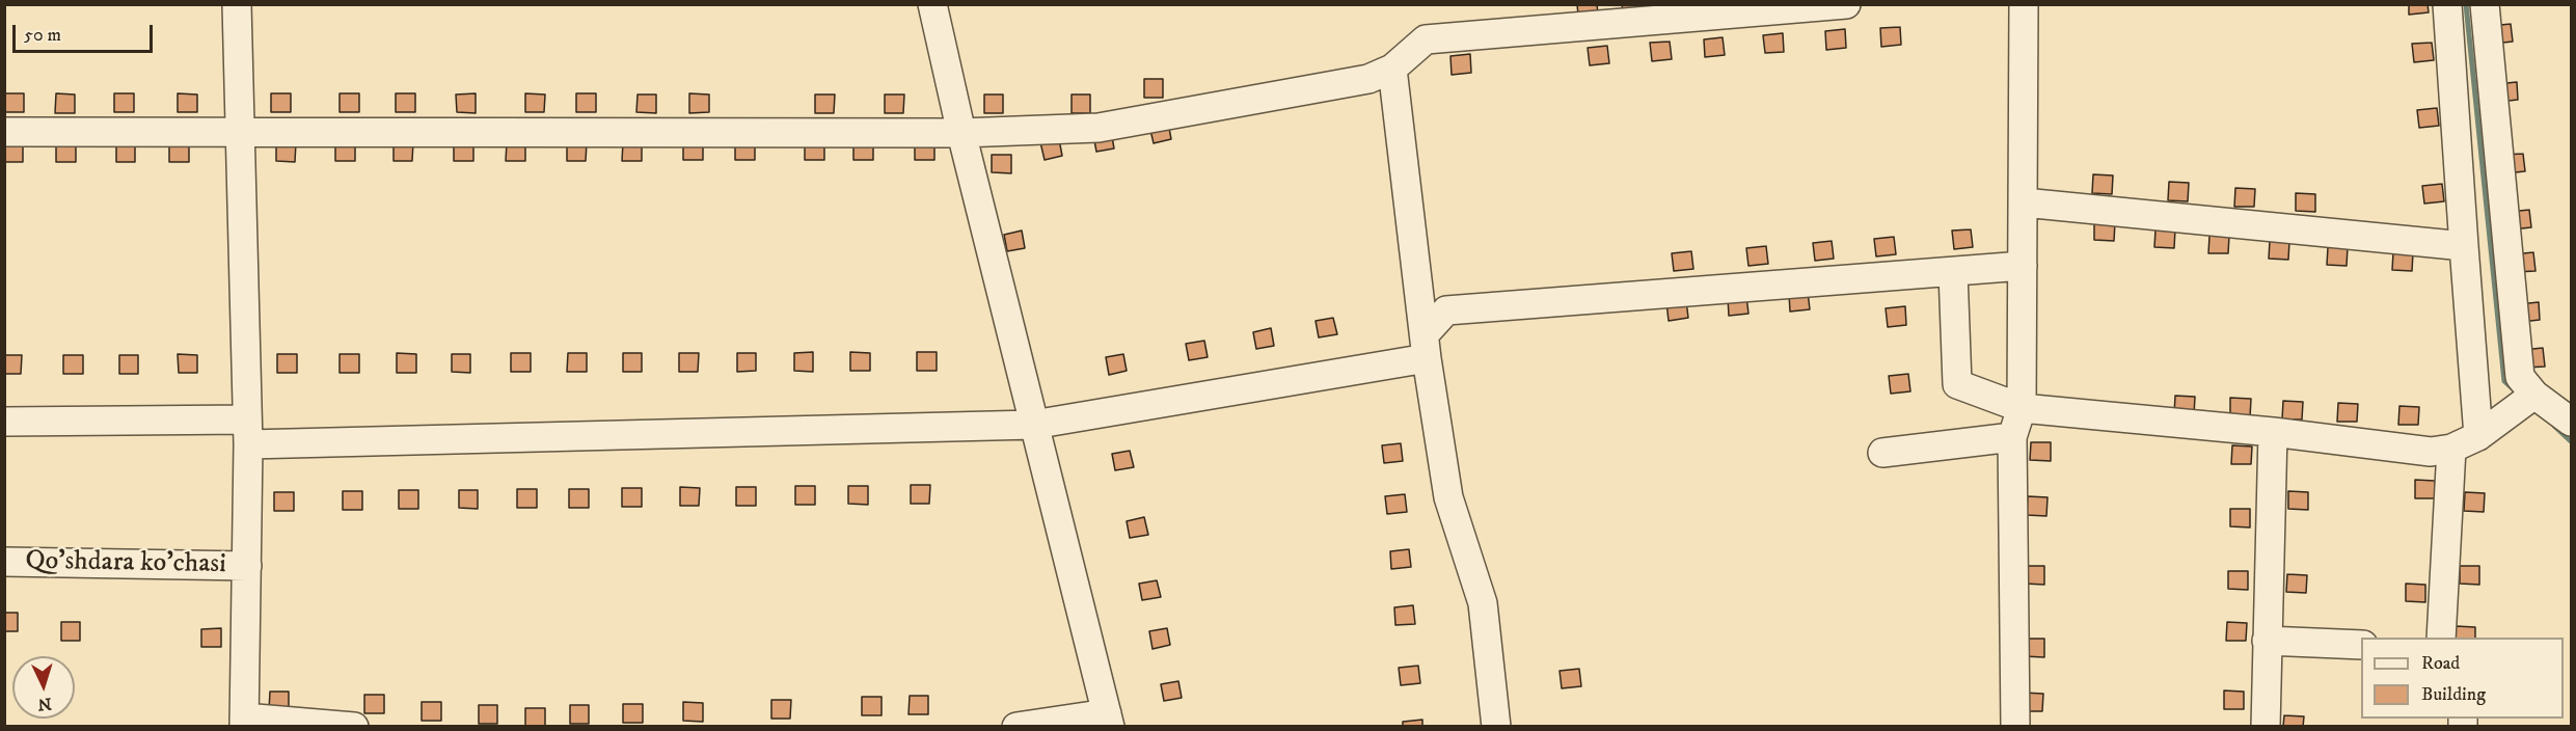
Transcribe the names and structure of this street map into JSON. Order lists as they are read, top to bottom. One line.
{"streets":{"street":["Qo'shdara ko'chasi"]},"legend":["Road","Building"],"scale_bar":"50 m","north":"bottom"}
